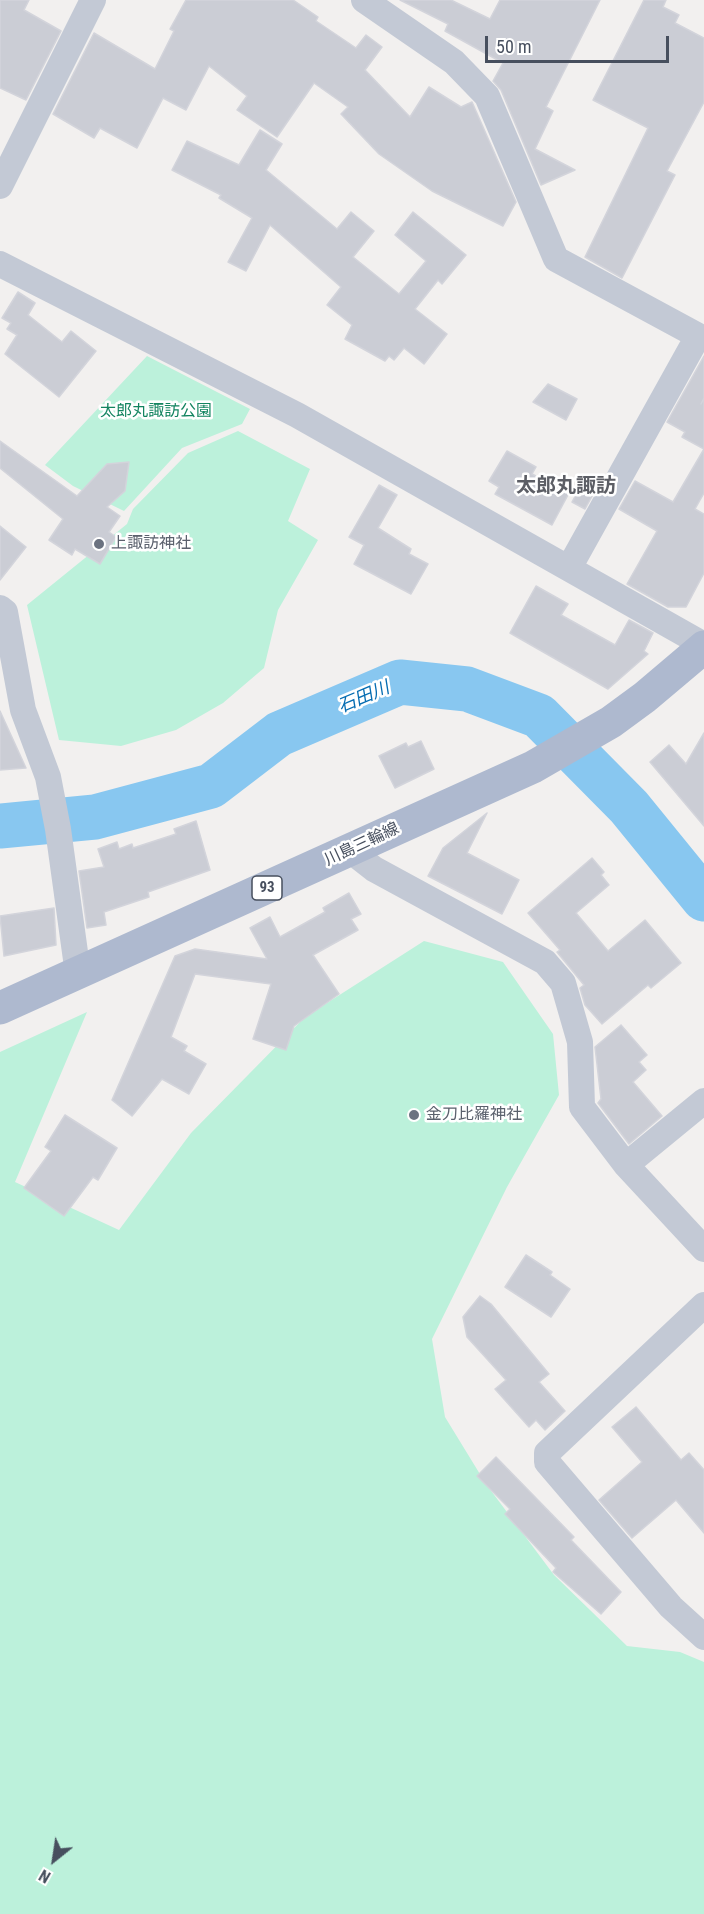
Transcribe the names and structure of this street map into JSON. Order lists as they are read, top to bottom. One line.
{"streets":{"main road":["川島三輪線","93"]},"districts":["太郎丸諏訪"],"water":["石田川"],"parks":["太郎丸諏訪公園"],"places":["上諏訪神社","金刀比羅神社"],"scale_bar":"50 m","north":"bottom left"}
